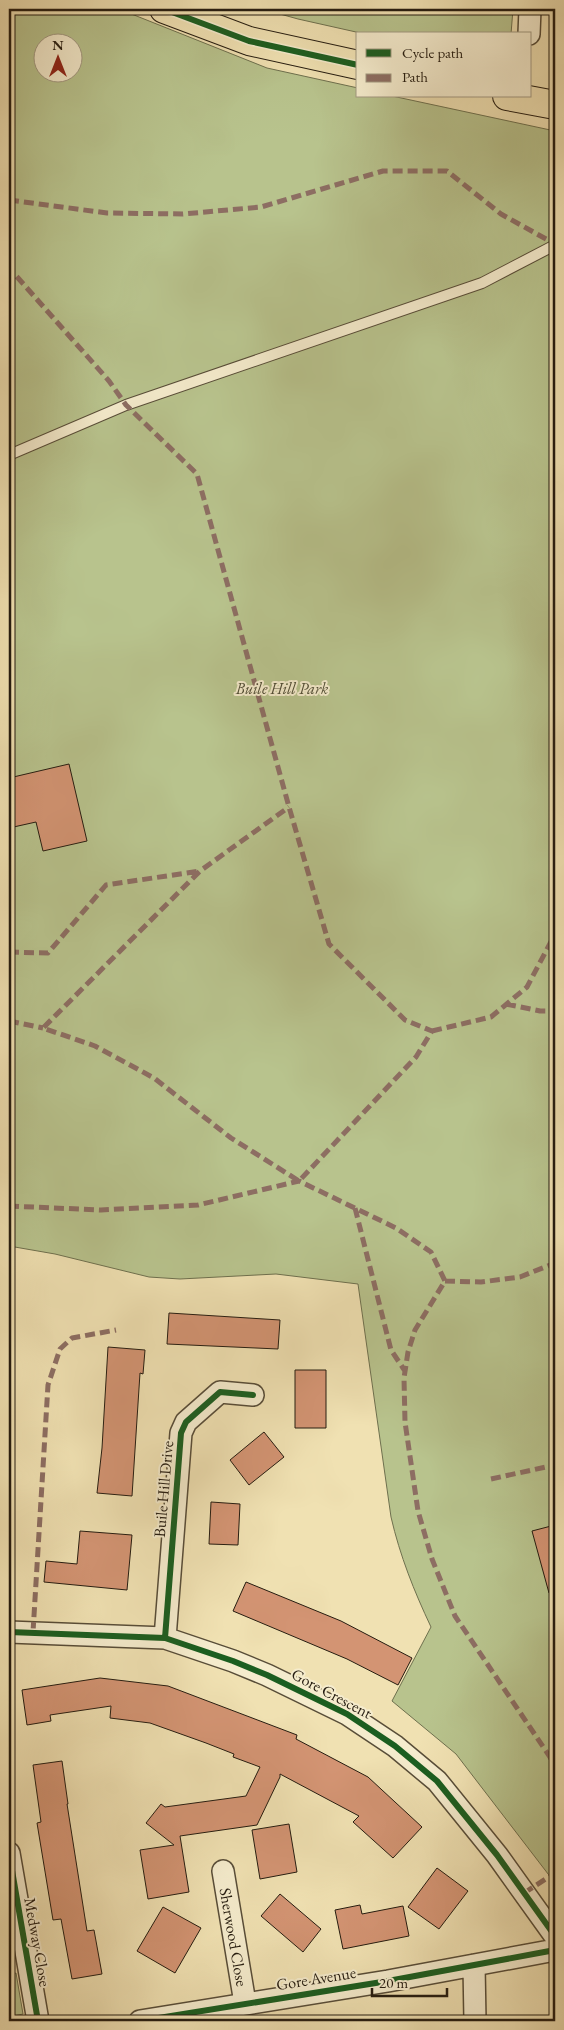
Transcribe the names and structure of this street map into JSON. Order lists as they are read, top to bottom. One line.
{"streets":{"street":["Buile Hill Drive","Gore Crescent","Sherwood Close","Medway Close","Gore Avenue"]},"crossings":[["Buile Hill Drive","Gore Crescent"],["Sherwood Close","Gore Avenue"]],"parks":["Buile Hill Park"],"legend":["Cycle path","Path"],"scale_bar":"20 m","north":"top"}
